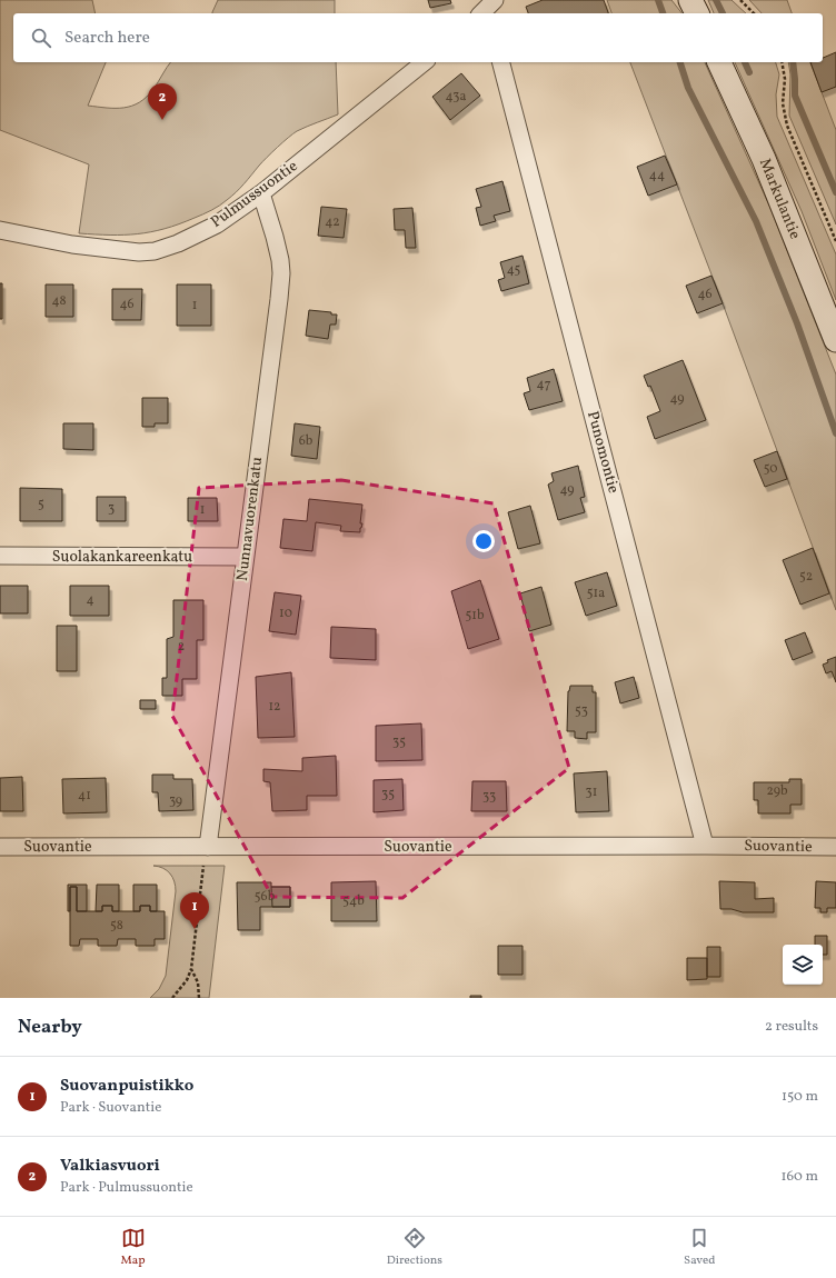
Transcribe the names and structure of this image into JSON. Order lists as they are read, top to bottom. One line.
{"streets":{"main road":["Markulantie"],"street":["Pulmussuontie","Punomontie","Nunnavuorenkatu","Suolakankareenkatu","Suovantie"]},"crossings":[["Pulmussuontie","Nunnavuorenkatu"],["Punomontie","Suovantie"],["Nunnavuorenkatu","Suolakankareenkatu"],["Nunnavuorenkatu","Suovantie"]],"house_numbers":["43a","44","42","45","46","48","46","1","47","49","6b","50","49","5","3","1","52","51a","4","10","51b","2","12","53","35","29b","31","35","41","33","39","56b","54b","58"],"page":{"search":"Search here","pins":["2","1"],"heading":["Nearby","2 results"],"list":[{"mark":"1","name":"Suovanpuistikko","note":"Park · Suovantie","value":"150 m"},{"mark":"2","name":"Valkiasvuori","note":"Park · Pulmussuontie","value":"160 m"}],"nav":["Map","Directions","Saved"]}}
